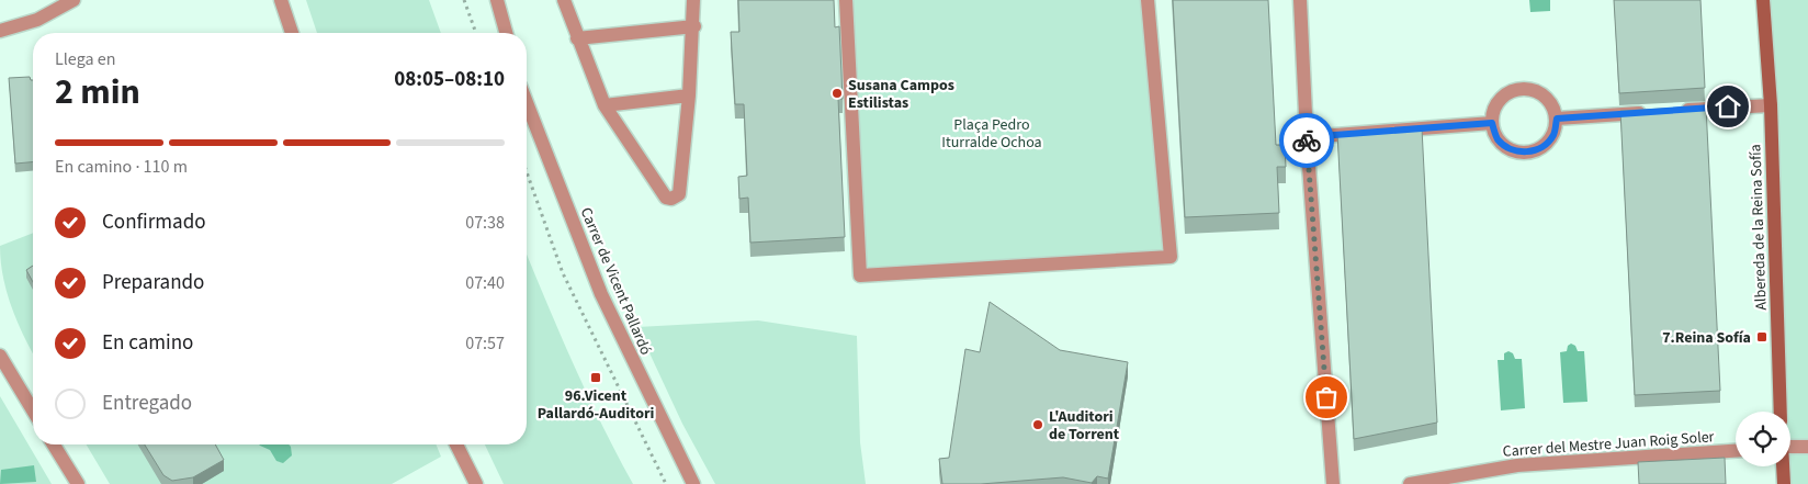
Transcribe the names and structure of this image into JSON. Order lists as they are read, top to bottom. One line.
{"streets":{"street":["Albereda de la Reina Sofía","Carrer de Vicent Pallardó","Carrer del Mestre Juan Roig Soler"]},"parks":["Plaça Pedro Iturralde Ochoa"],"places":{"other":["Susana Campos Estilistas","L'Auditori de Torrent"],"transit":["7.Reina Sofía","96.Vicent Pallardó-Auditori"]},"page":{"heading":["2 min","Llega en","08:05–08:10"],"bar":"En camino · 110 m","list":[["Confirmado","07:38"],["Preparando","07:40"],["En camino","07:57"],"Entregado"]}}
